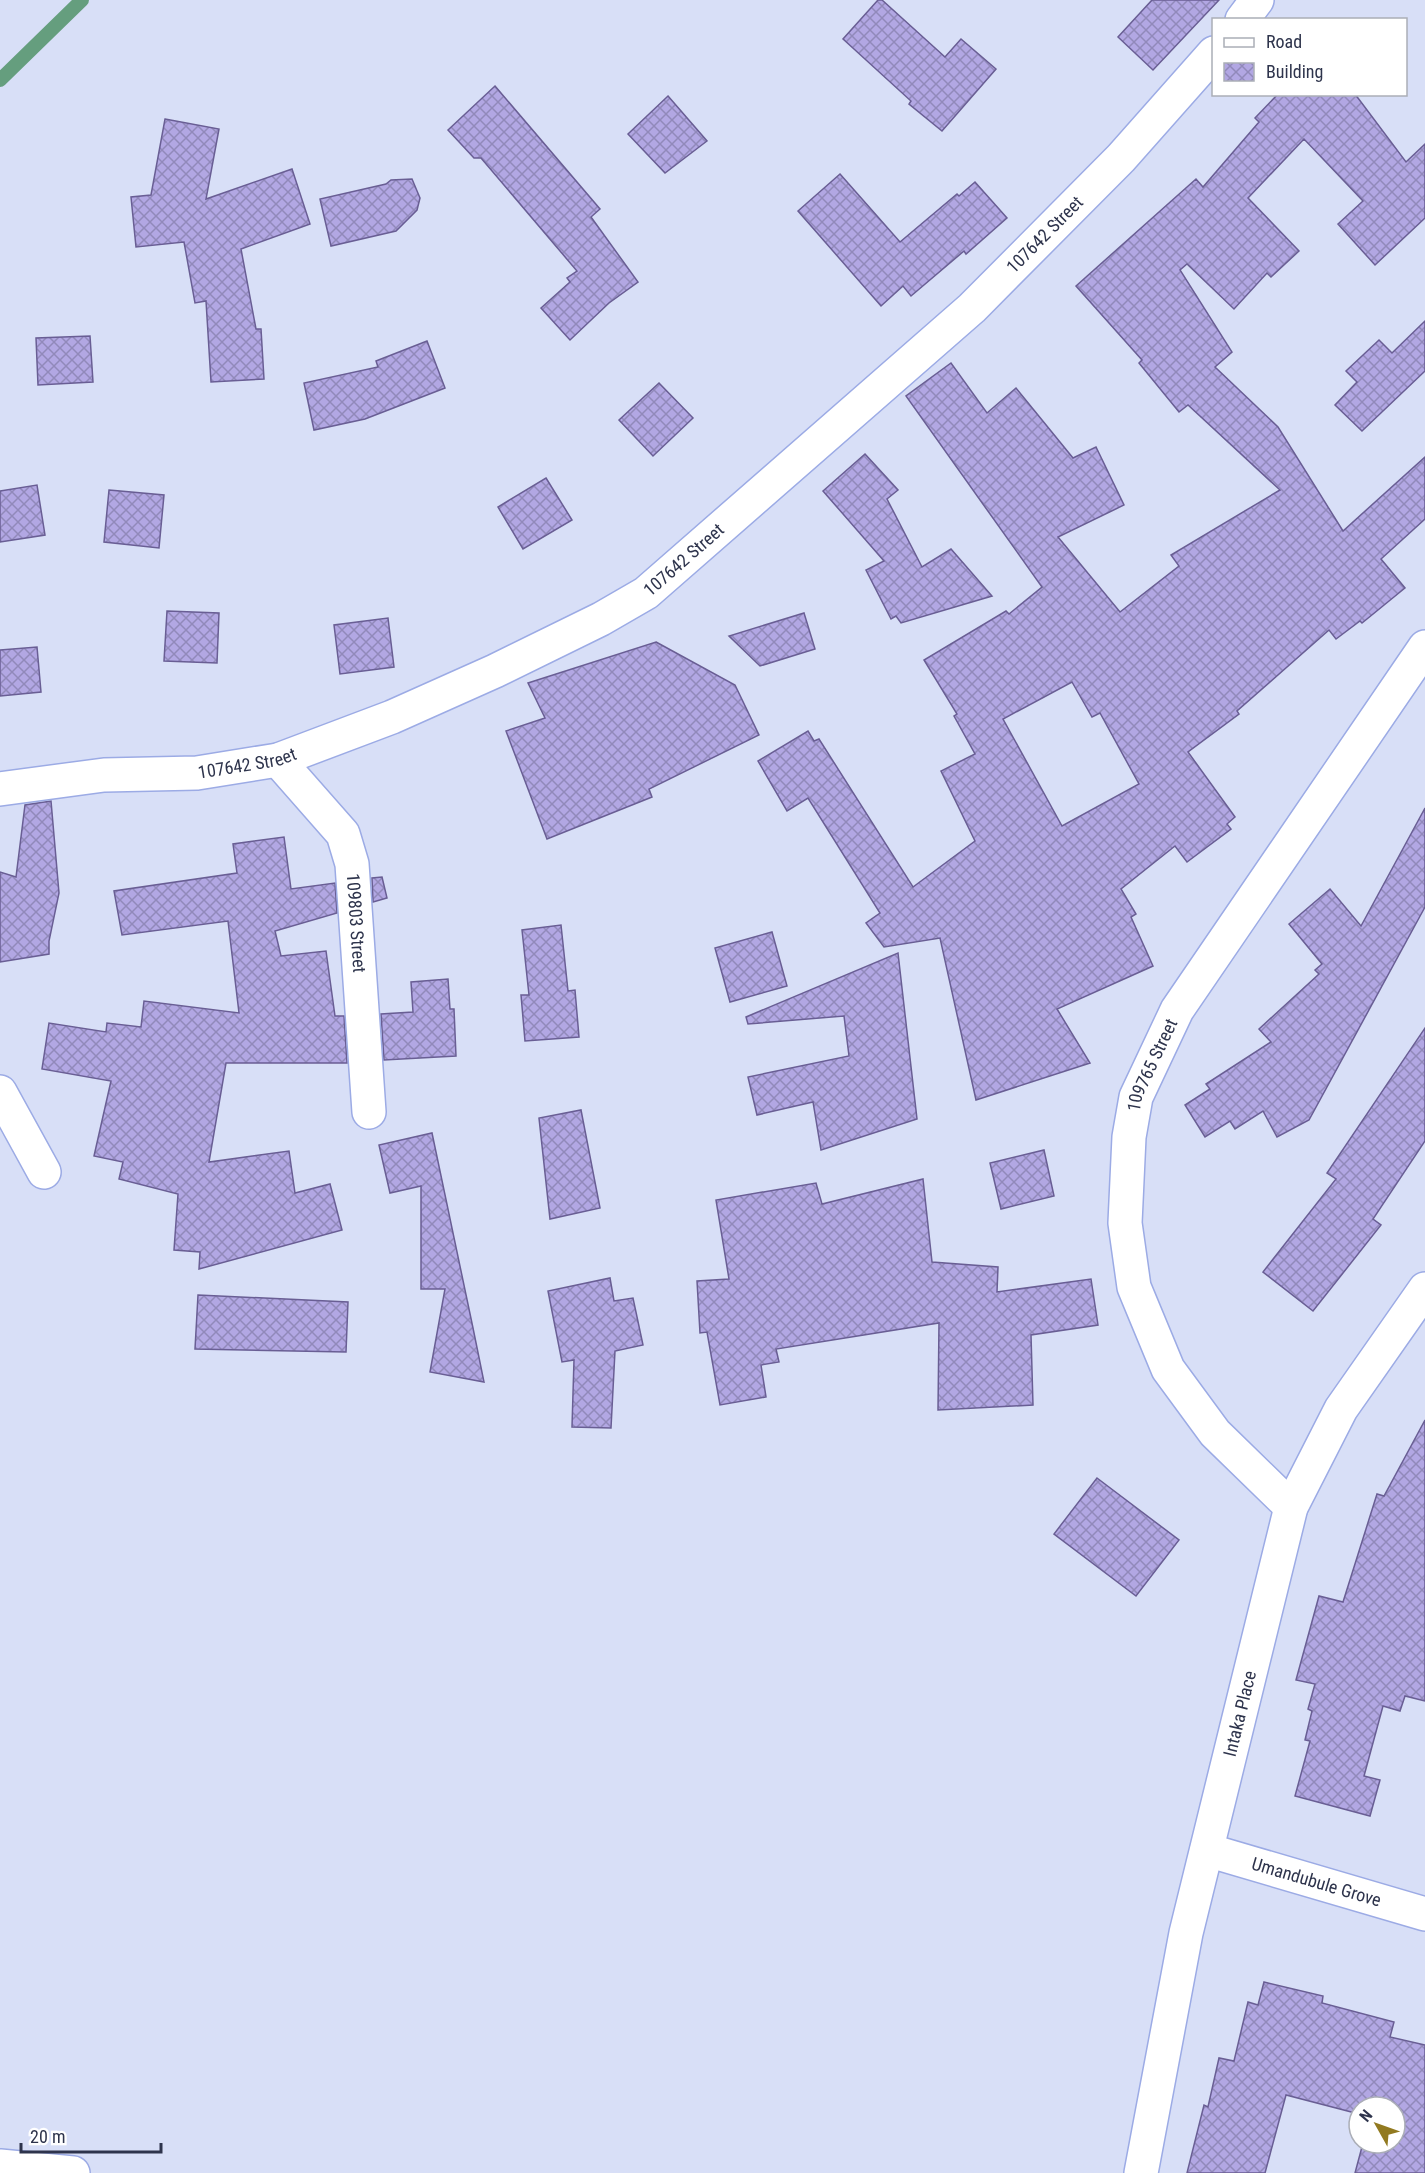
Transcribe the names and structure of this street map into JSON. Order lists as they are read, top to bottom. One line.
{"streets":{"street":["107642 Street","109803 Street","109765 Street","Intaka Place","Umandubule Grove"]},"crossings":[["107642 Street","109803 Street"],["109765 Street","Intaka Place"],["Intaka Place","Umandubule Grove"]],"legend":["Road","Building"],"scale_bar":"20 m","north":"top left"}
